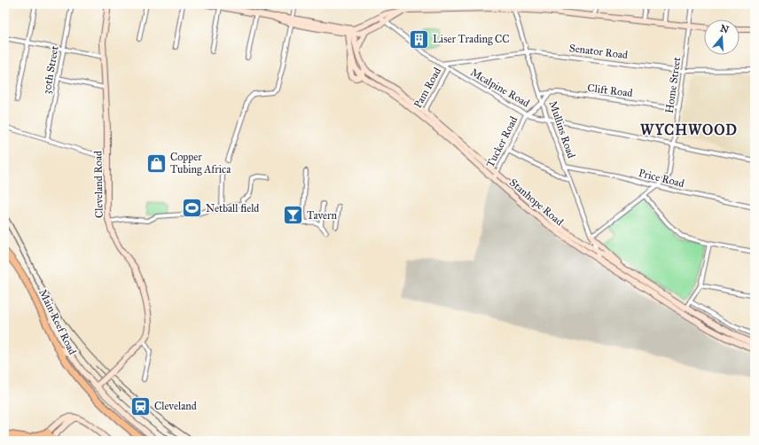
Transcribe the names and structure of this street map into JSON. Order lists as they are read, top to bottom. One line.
{"streets":{"main road":["Cleveland Road","Stanhope Road","Main Reef Road"],"street":["Senator Road","30th Street","Home Street","Pam Road","Mcalpine Road","Clift Road","Mullins Road","Tucker Road","Price Road"]},"crossings":[["Senator Road","Home Street"],["Senator Road","Mcalpine Road"],["Senator Road","Mullins Road"],["Home Street","Mcalpine Road"],["Home Street","Clift Road"],["Home Street","Mullins Road"],["Home Street","Price Road"],["Pam Road","Mcalpine Road"],["Pam Road","Stanhope Road"],["Mcalpine Road","Mullins Road"],["Mcalpine Road","Tucker Road"],["Clift Road","Mullins Road"],["Mullins Road","Price Road"],["Mullins Road","Stanhope Road"],["Tucker Road","Stanhope Road"]],"districts":["WYCHWOOD"],"places":{"building":["Liser Trading CC"],"shop":["Copper Tubing Africa"],"sports":["Netball field"],"bar":["Tavern"],"station":["Cleveland"]},"north":"top"}
